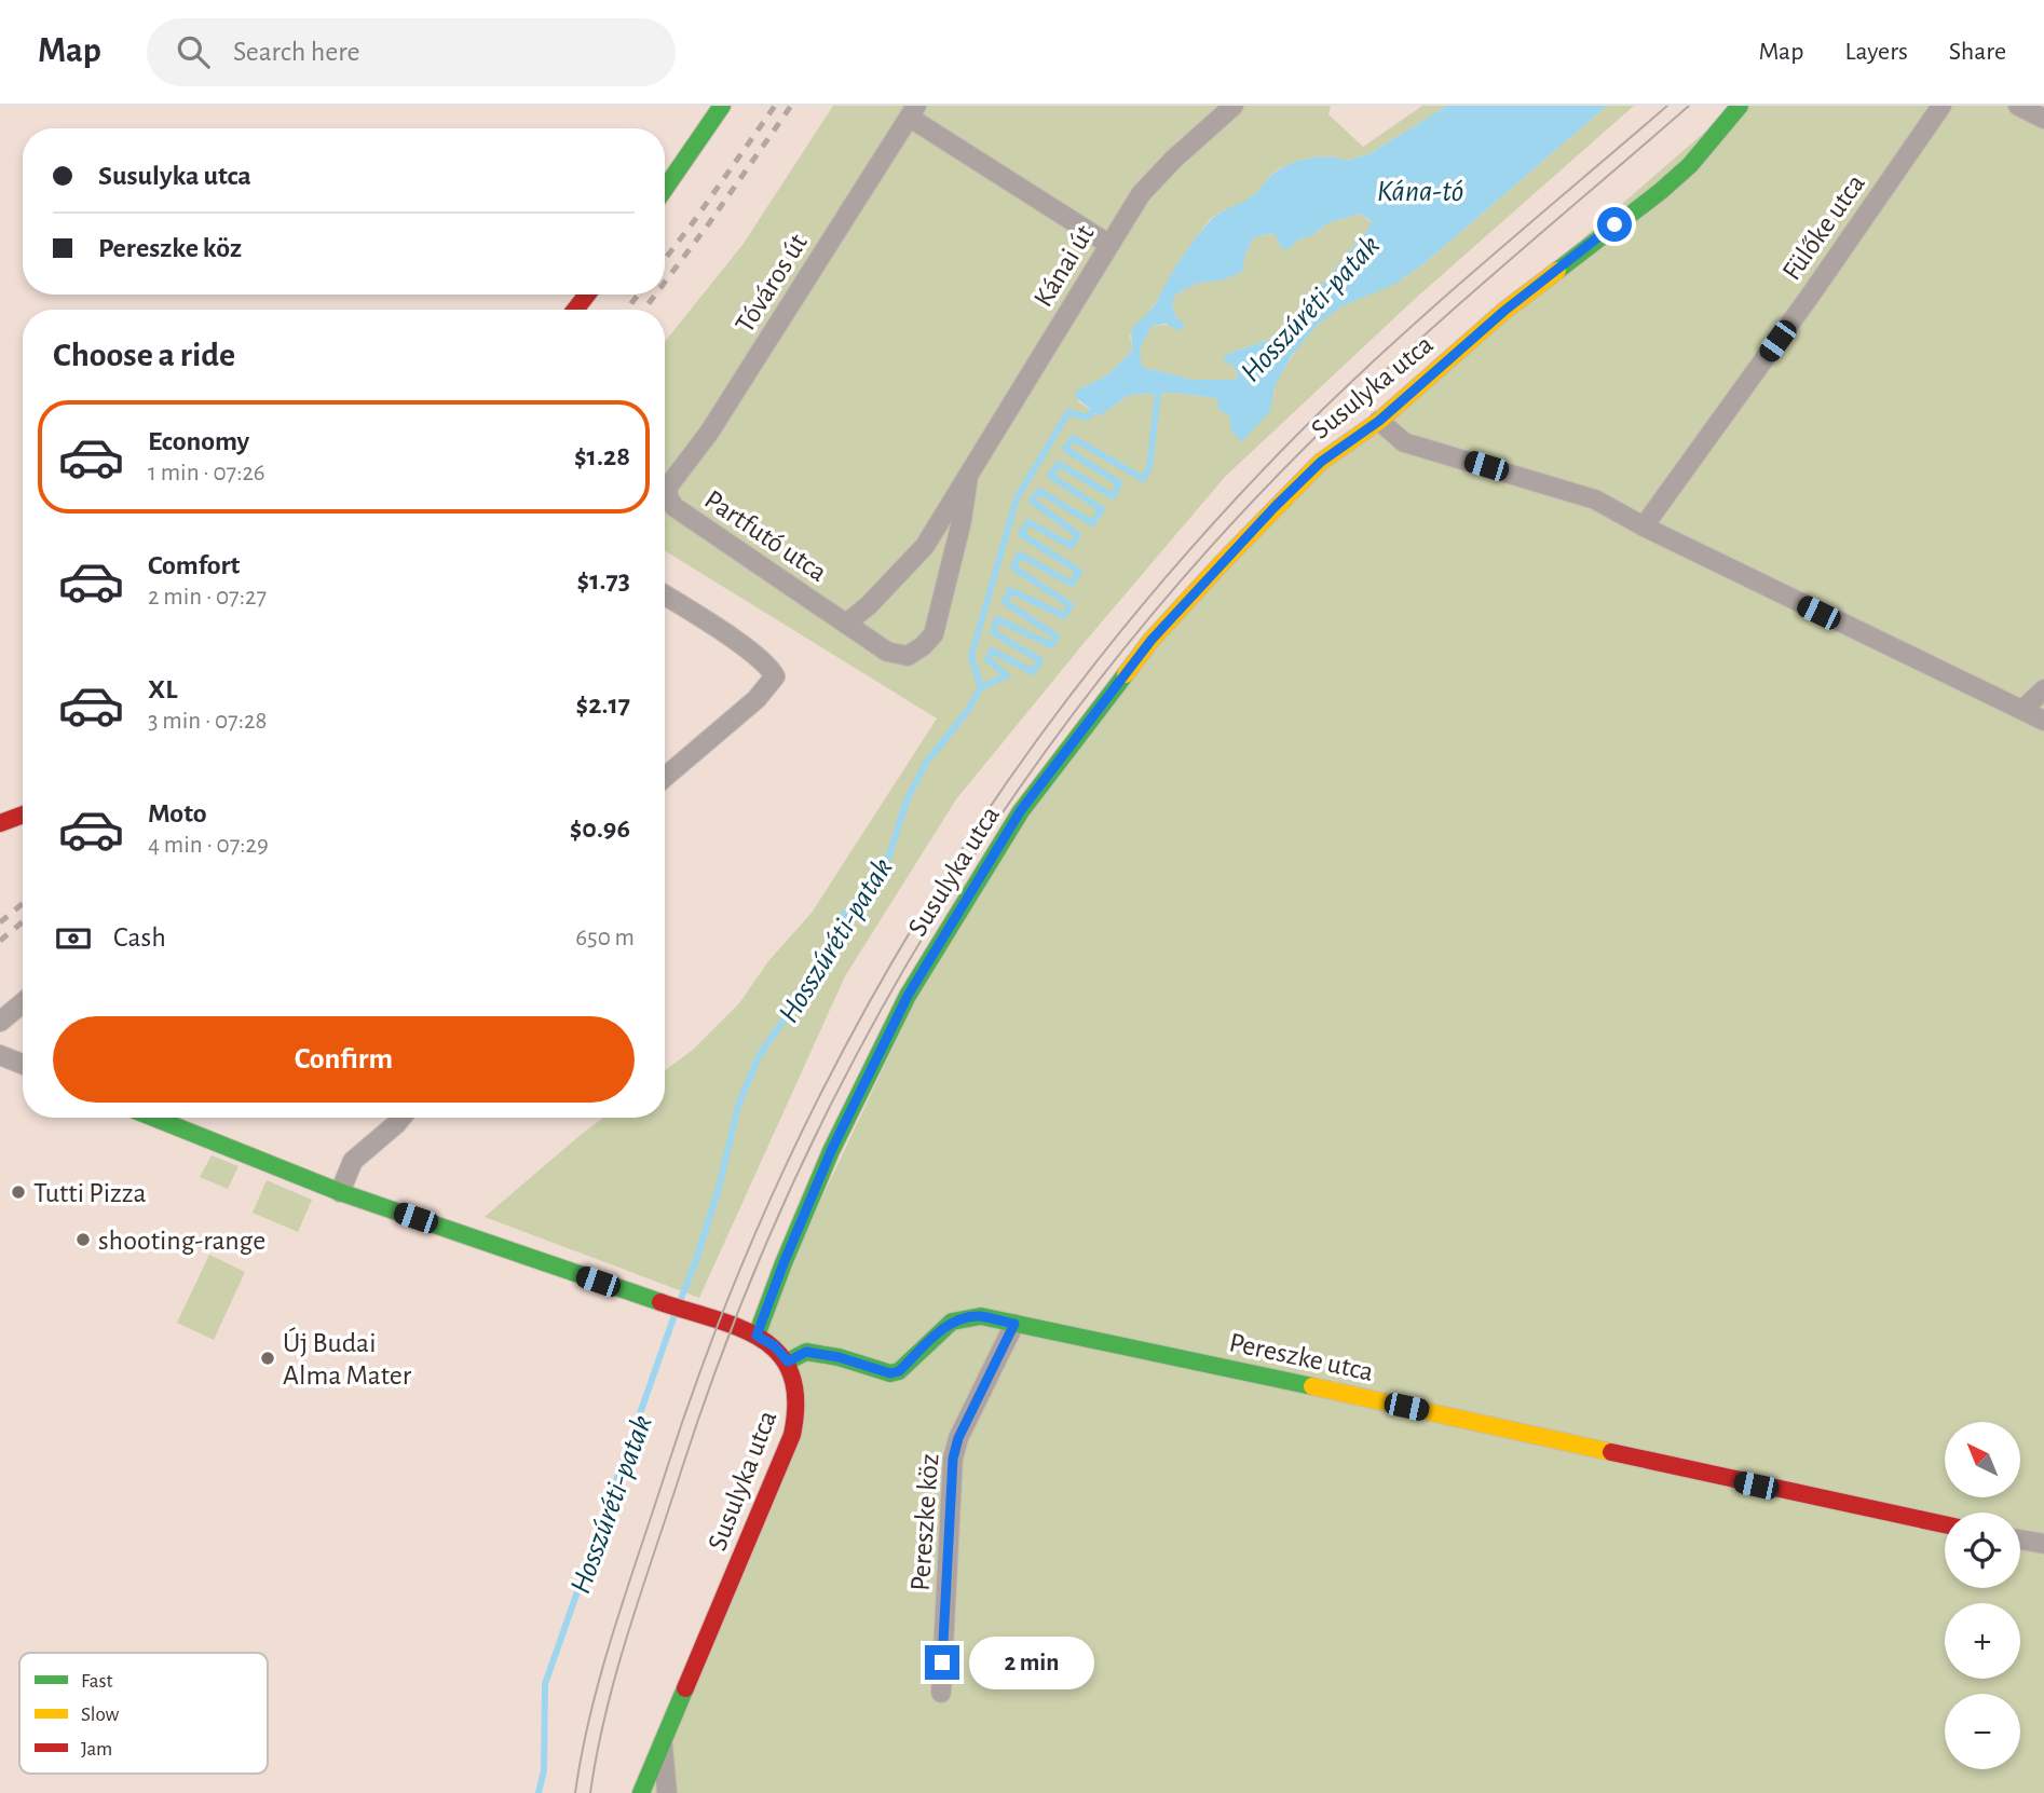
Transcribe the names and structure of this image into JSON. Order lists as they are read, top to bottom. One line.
{"streets":{"street":["Fülőke utca","Kánai út","Tóváros út","Susulyka utca","Partfutó utca","Pereszke utca","Pereszke köz"]},"crossings":[["Kánai út","Partfutó utca"],["Tóváros út","Partfutó utca"],["Susulyka utca","Pereszke utca"],["Pereszke utca","Pereszke köz"]],"water":["Kána-tó","Hosszúréti-patak"],"places":["Tutti Pizza","shooting-range","Új Budai Alma Mater"],"legend":["Fast","Slow","Jam"],"north":"top left","page":{"header":"Map","search":"Search here","nav":["Map","Layers","Share"],"banner":["Susulyka utca","Pereszke köz"],"heading":"Choose a ride","list":[{"name":"Economy","note":"1 min · 07:26","value":"$1.28"},{"name":"Comfort","note":"2 min · 07:27","value":"$1.73"},{"name":"XL","note":"3 min · 07:28","value":"$2.17"},{"name":"Moto","note":"4 min · 07:29","value":"$0.96"}],"pay":["Cash","650 m"],"buttons":"Confirm","map_buttons":["+","−"],"bubble":"2 min"}}
